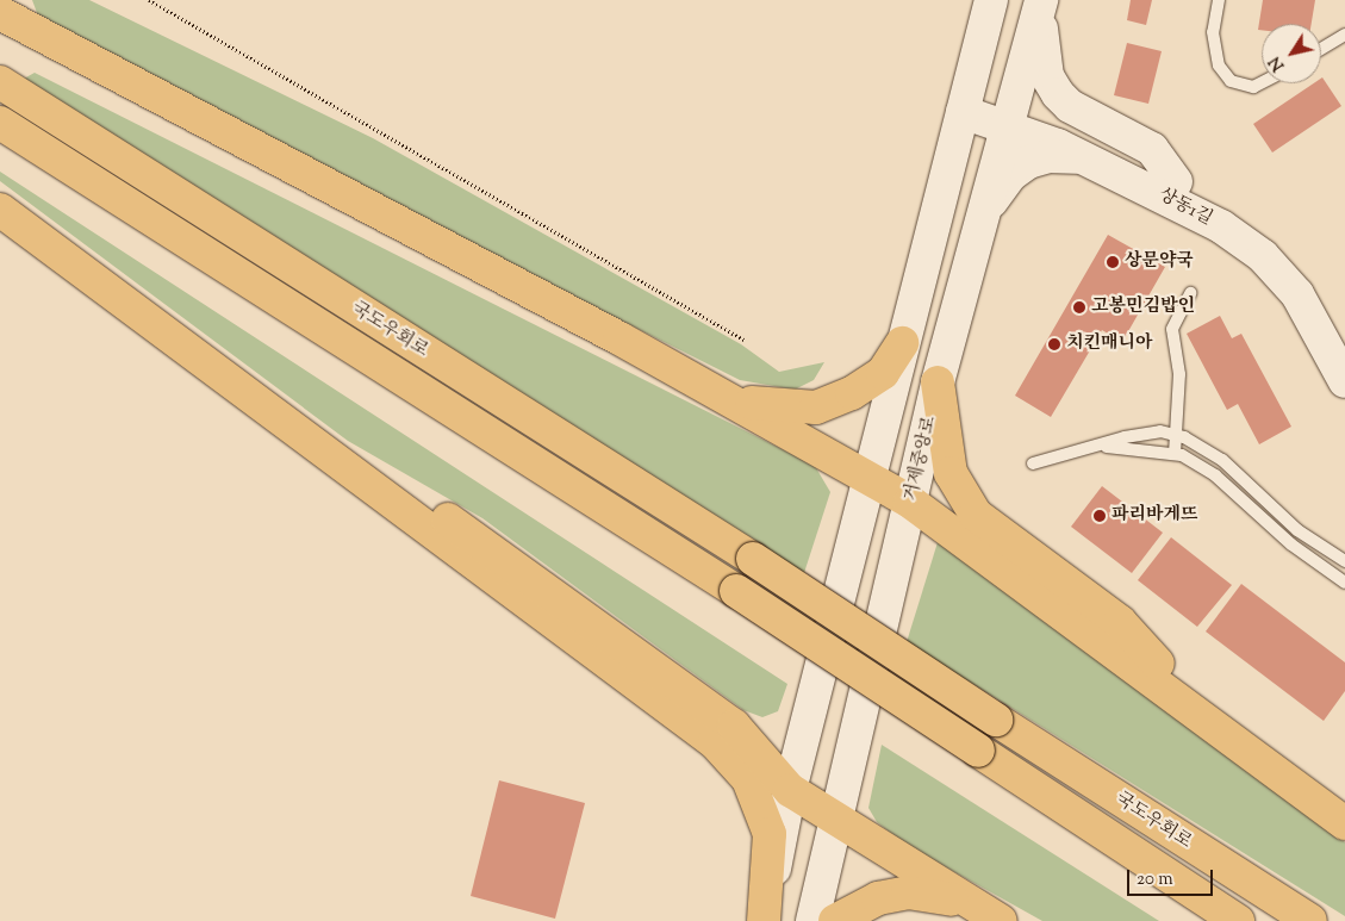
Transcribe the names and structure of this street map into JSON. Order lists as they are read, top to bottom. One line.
{"streets":{"highway":["국도우회로"],"main road":["상동1길","거제중앙로"]},"crossings":[["상동1길","거제중앙로"]],"places":["상문약국","고봉민김밥인","치킨매니아","파리바게뜨"],"scale_bar":"20 m","north":"bottom left"}
